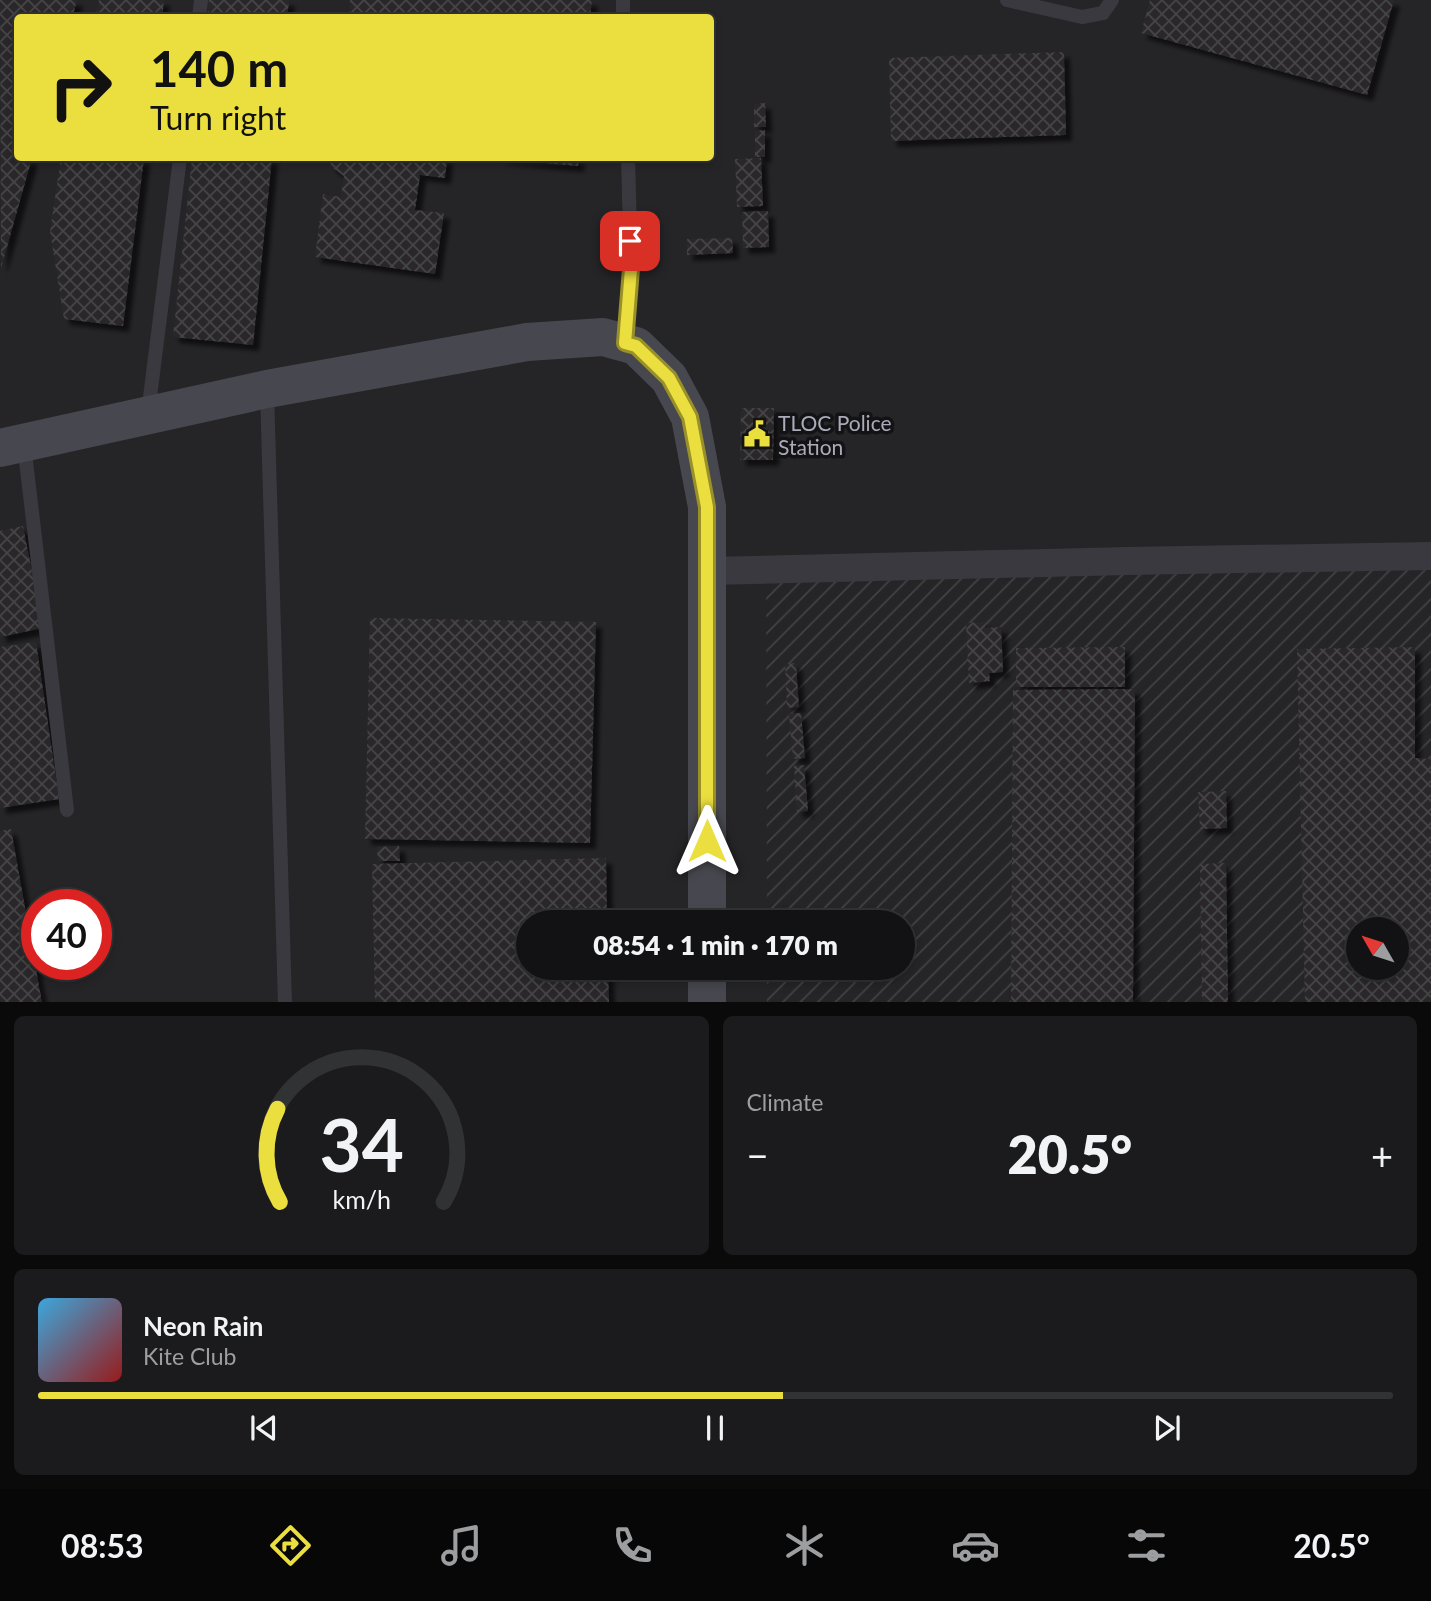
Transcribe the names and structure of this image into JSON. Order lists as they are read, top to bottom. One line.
{"places":{"public building":["TLOC Police Station"]},"north":"top left","page":{"turn":["140 m","Turn right"],"limit":"40","trip":"08:54 · 1 min · 170 m","tile":"Climate","heat":["−","20.5°","+"],"song":["Neon Rain","Kite Club"],"tabs":["08:53","20.5°"],"gauge":["34","km/h"]}}
